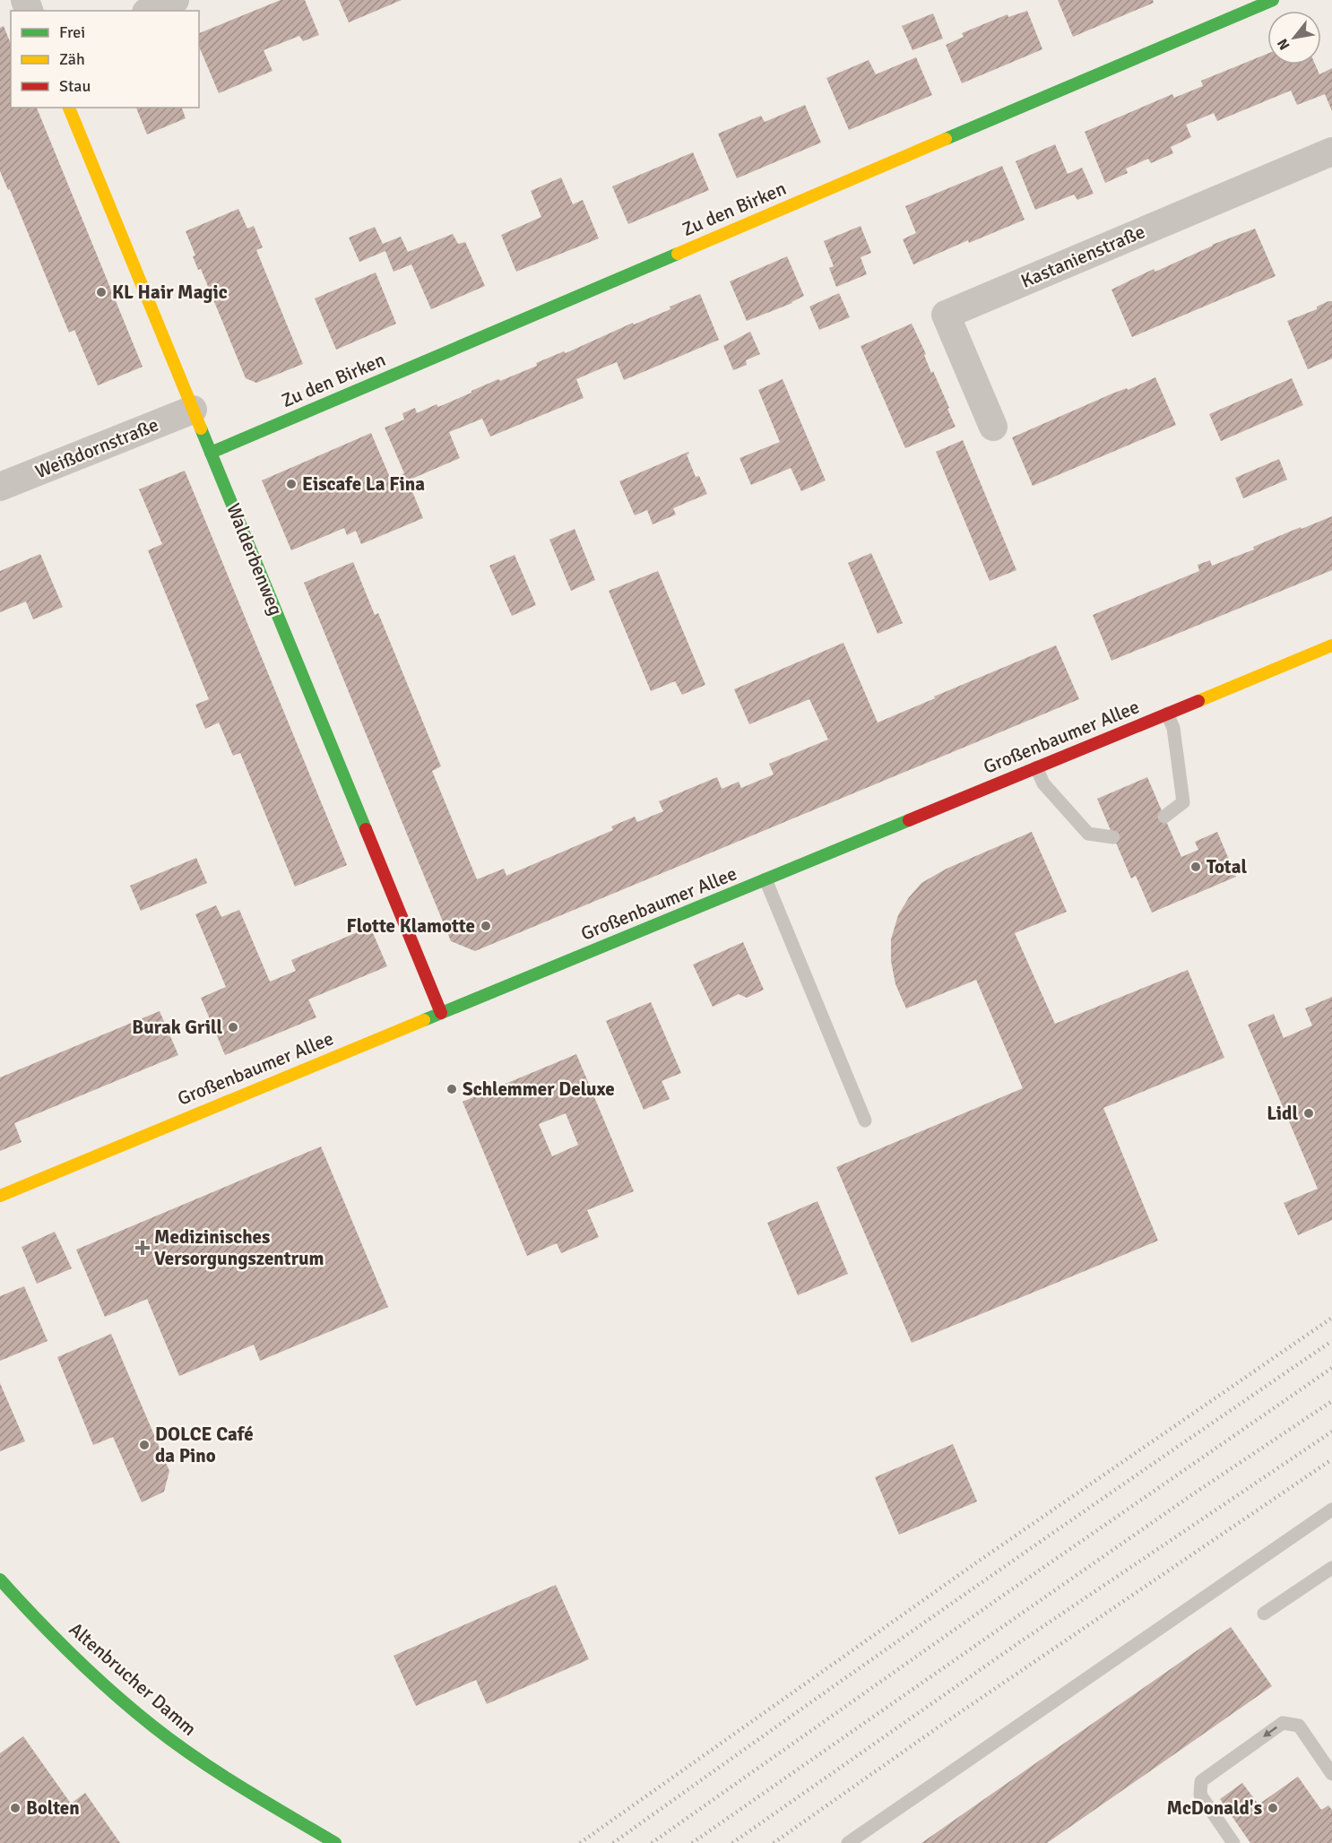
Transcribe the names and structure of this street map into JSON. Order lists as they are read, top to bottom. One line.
{"streets":{"street":["Zu den Birken","Kastanienstraße","Weißdornstraße","Walderbenweg","Großenbaumer Allee","Altenbrucher Damm"]},"crossings":[["Zu den Birken","Walderbenweg"],["Weißdornstraße","Walderbenweg"],["Walderbenweg","Großenbaumer Allee"]],"places":{"other":["KL Hair Magic","Eiscafe La Fina","Total","Flotte Klamotte","Burak Grill","Schlemmer Deluxe","Lidl","DOLCE Café da Pino","Bolten","McDonald's"],"health":["Medizinisches Versorgungszentrum"]},"legend":["Frei","Zäh","Stau"],"north":"bottom left"}
